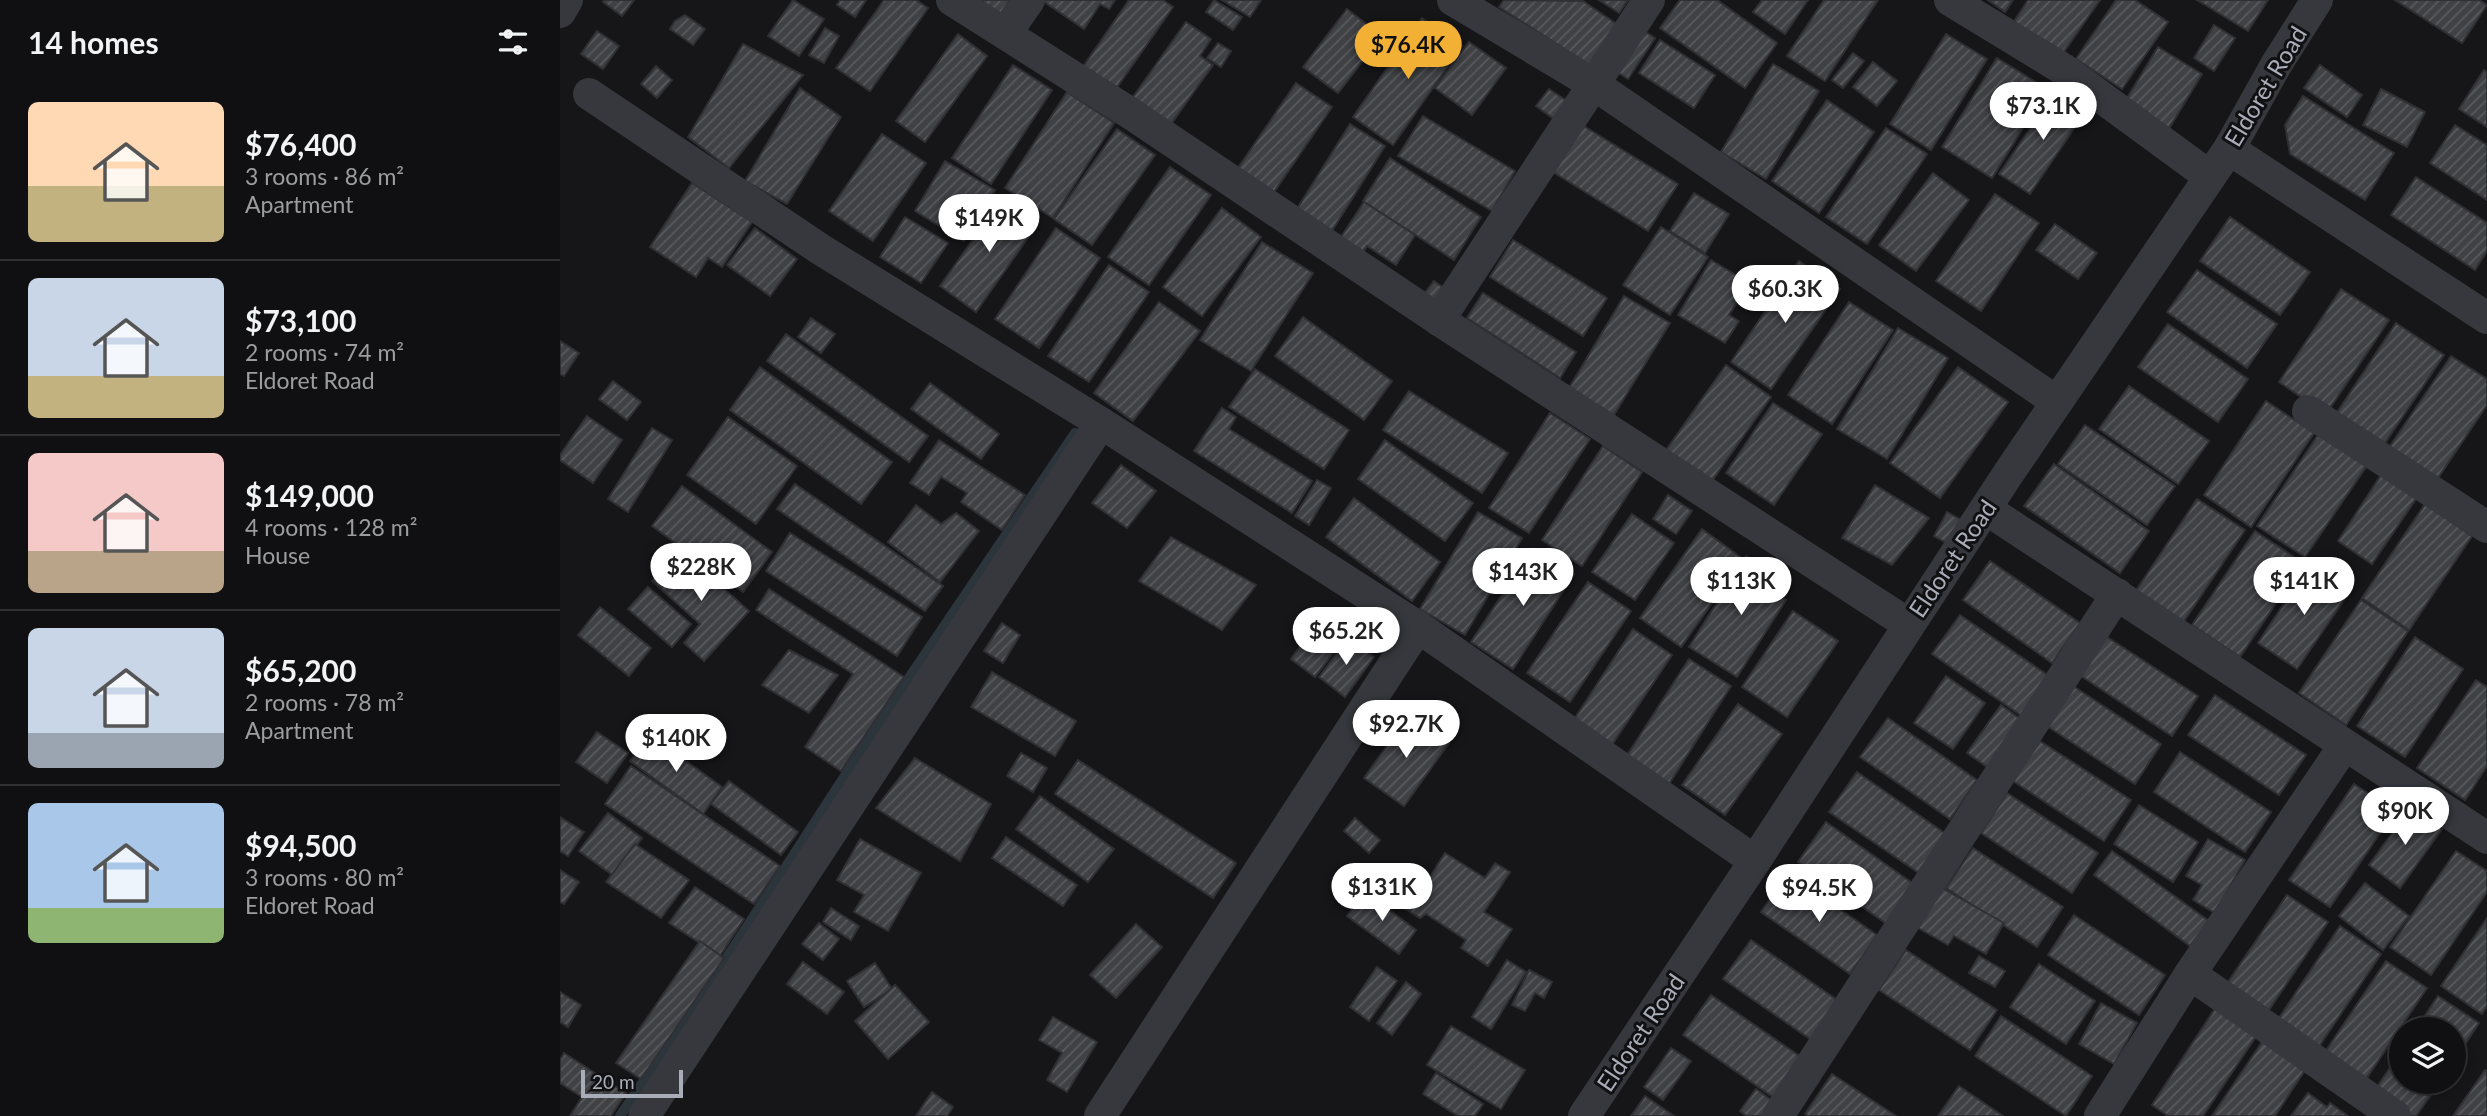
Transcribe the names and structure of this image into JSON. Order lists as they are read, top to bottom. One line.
{"streets":{"street":["Eldoret Road"]},"scale_bar":"20 m","page":{"heading":"14 homes","price":["$76.4K","$73.1K","$149K","$60.3K","$228K","$143K","$113K","$141K","$65.2K","$92.7K","$140K","$90K","$131K","$94.5K"],"list":[{"name":"$76,400","note":"3 rooms · 86 m² · Apartment"},{"name":"$73,100","note":"2 rooms · 74 m² · Eldoret Road"},{"name":"$149,000","note":"4 rooms · 128 m² · House"},{"name":"$65,200","note":"2 rooms · 78 m² · Apartment"},{"name":"$94,500","note":"3 rooms · 80 m² · Eldoret Road"}],"scale":"20 m"}}
